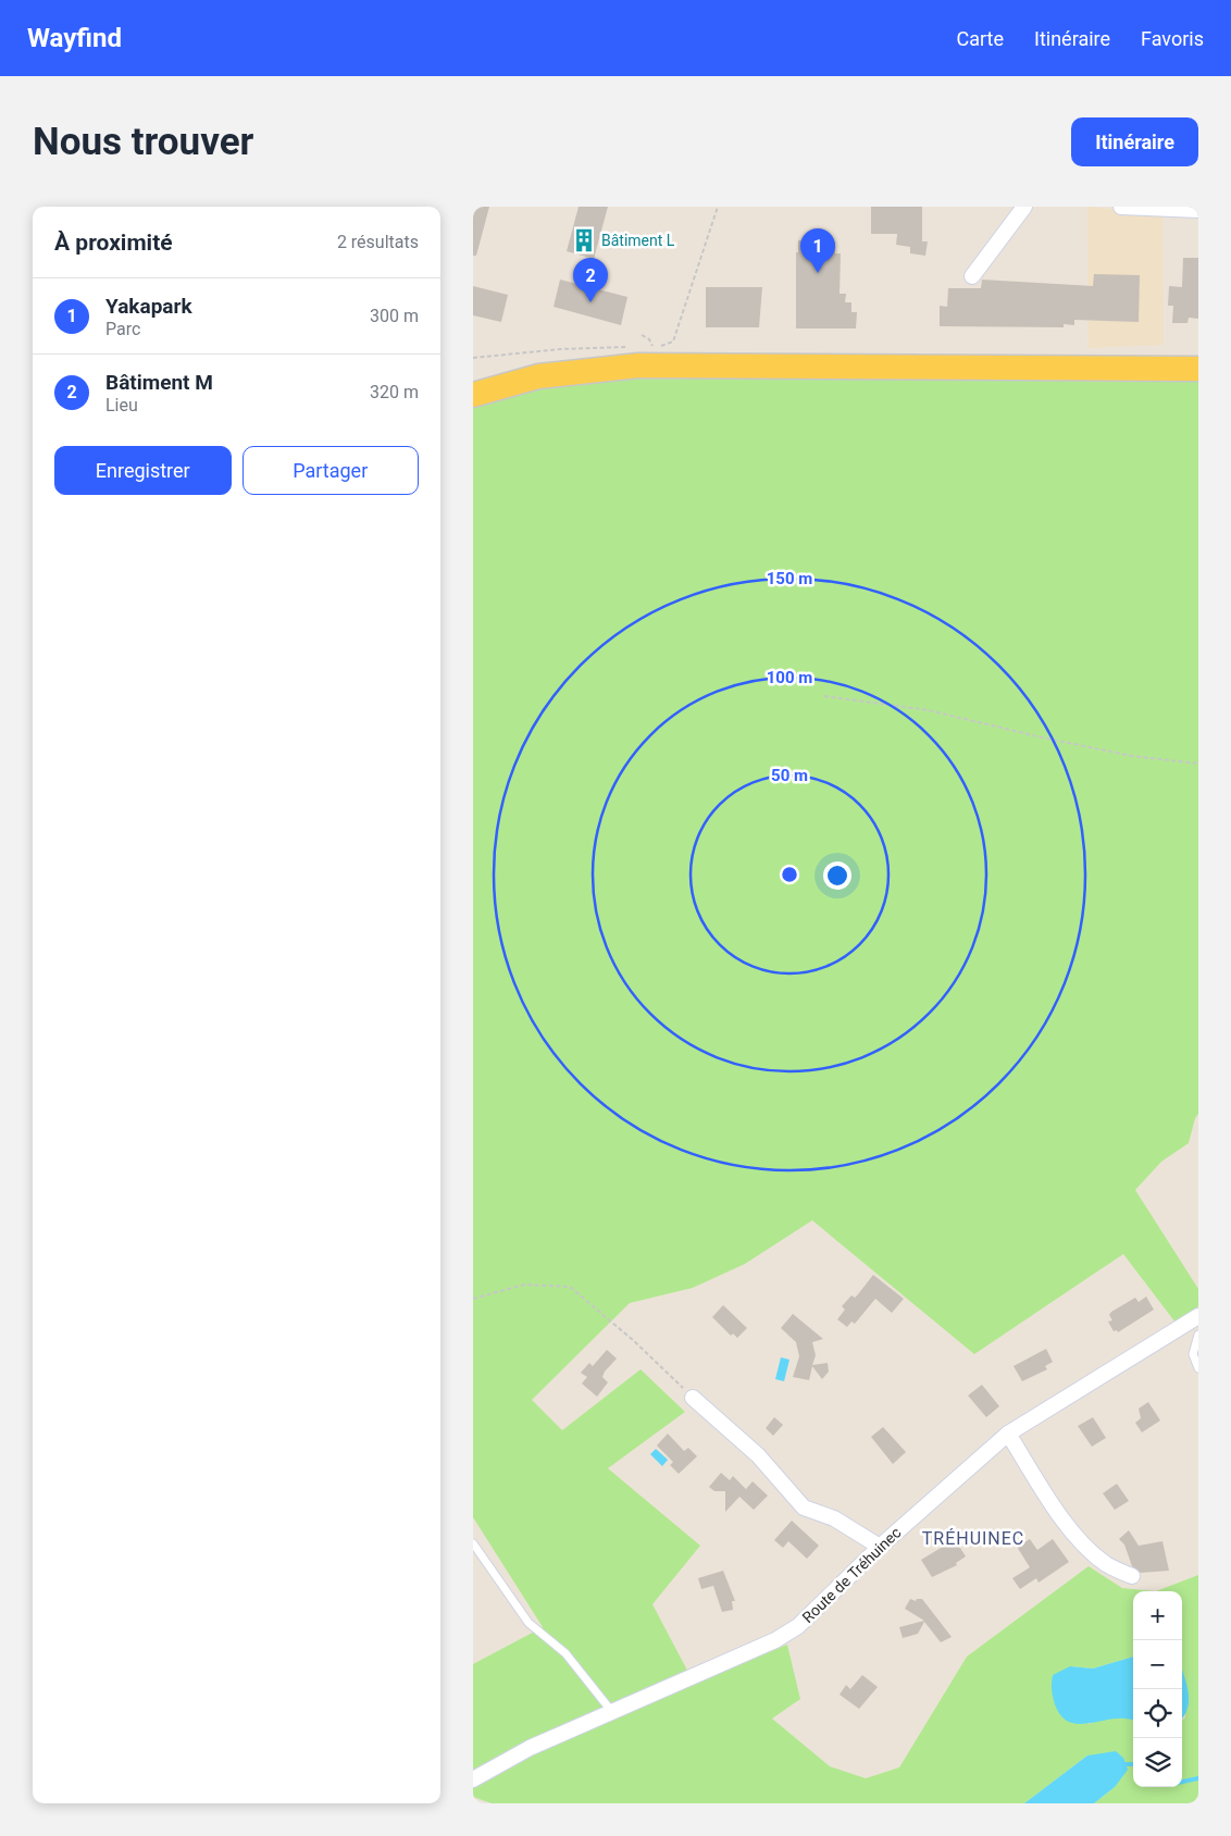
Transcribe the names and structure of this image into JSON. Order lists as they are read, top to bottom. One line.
{"streets":{"street":["Route de Tréhuinec"]},"districts":["TRÉHUINEC"],"places":{"building":["Bâtiment L"]},"page":{"header":"Wayfind","nav":["Carte","Itinéraire","Favoris"],"buttons":["Itinéraire",["Enregistrer","Partager"]],"title":"Nous trouver","heading":["À proximité","2 résultats"],"pins":["1","2"],"list":[{"mark":"1","name":"Yakapark","note":"Parc","value":"300 m"},{"mark":"2","name":"Bâtiment M","note":"Lieu","value":"320 m"}],"map_buttons":["+","−"]},"rings":["150 m","100 m","50 m"]}
